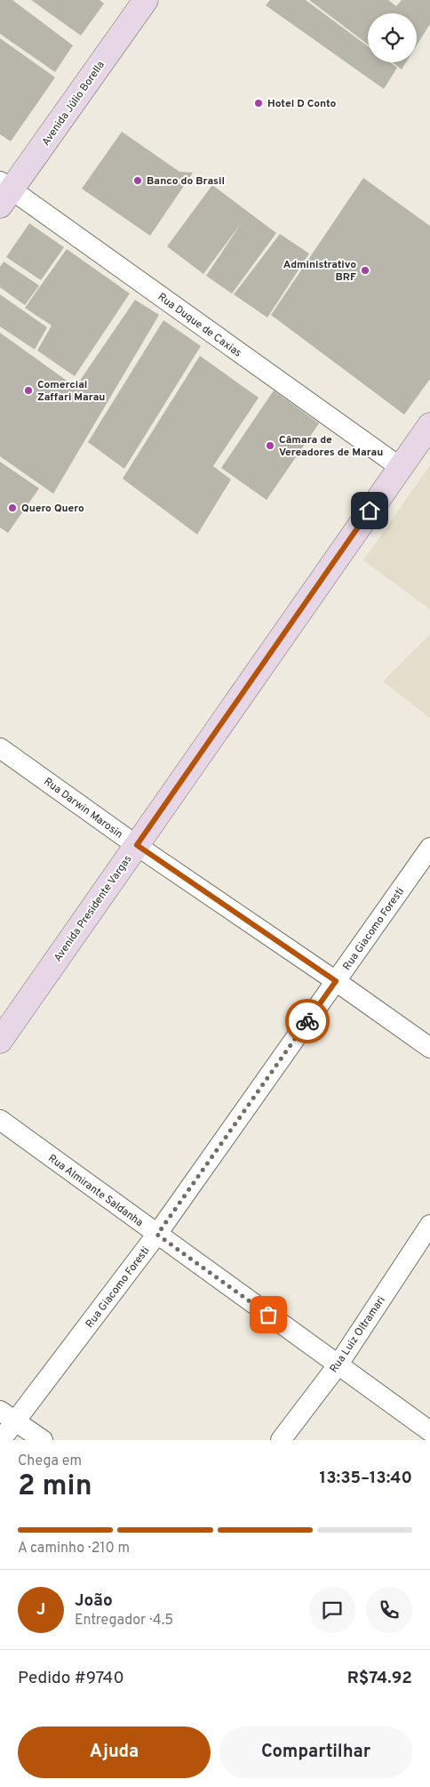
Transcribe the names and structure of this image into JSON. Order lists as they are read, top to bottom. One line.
{"streets":{"street":["Avenida Júlio Borella","Rua Duque de Caxias","Rua Darwin Marosin","Avenida Presidente Vargas","Rua Giacomo Foresti","Rua Almirante Saldanha","Rua Luiz Oltramari"]},"crossings":[["Avenida Júlio Borella","Rua Duque de Caxias"],["Rua Duque de Caxias","Avenida Presidente Vargas"],["Rua Darwin Marosin","Avenida Presidente Vargas"],["Rua Darwin Marosin","Rua Giacomo Foresti"],["Rua Giacomo Foresti","Rua Almirante Saldanha"],["Rua Almirante Saldanha","Rua Luiz Oltramari"]],"places":["Hotel D Conto","Banco do Brasil","Administrativo BRF","Comercial Zaffari Marau","Câmara de Vereadores de Marau","Quero Quero"],"page":{"heading":["2 min","Chega em","13:35–13:40"],"panel":["João","Entregador · 4.5","Pedido #9740","R$74.92"],"bar":"A caminho · 210 m","round":"J","buttons":["Ajuda","Compartilhar"]}}
